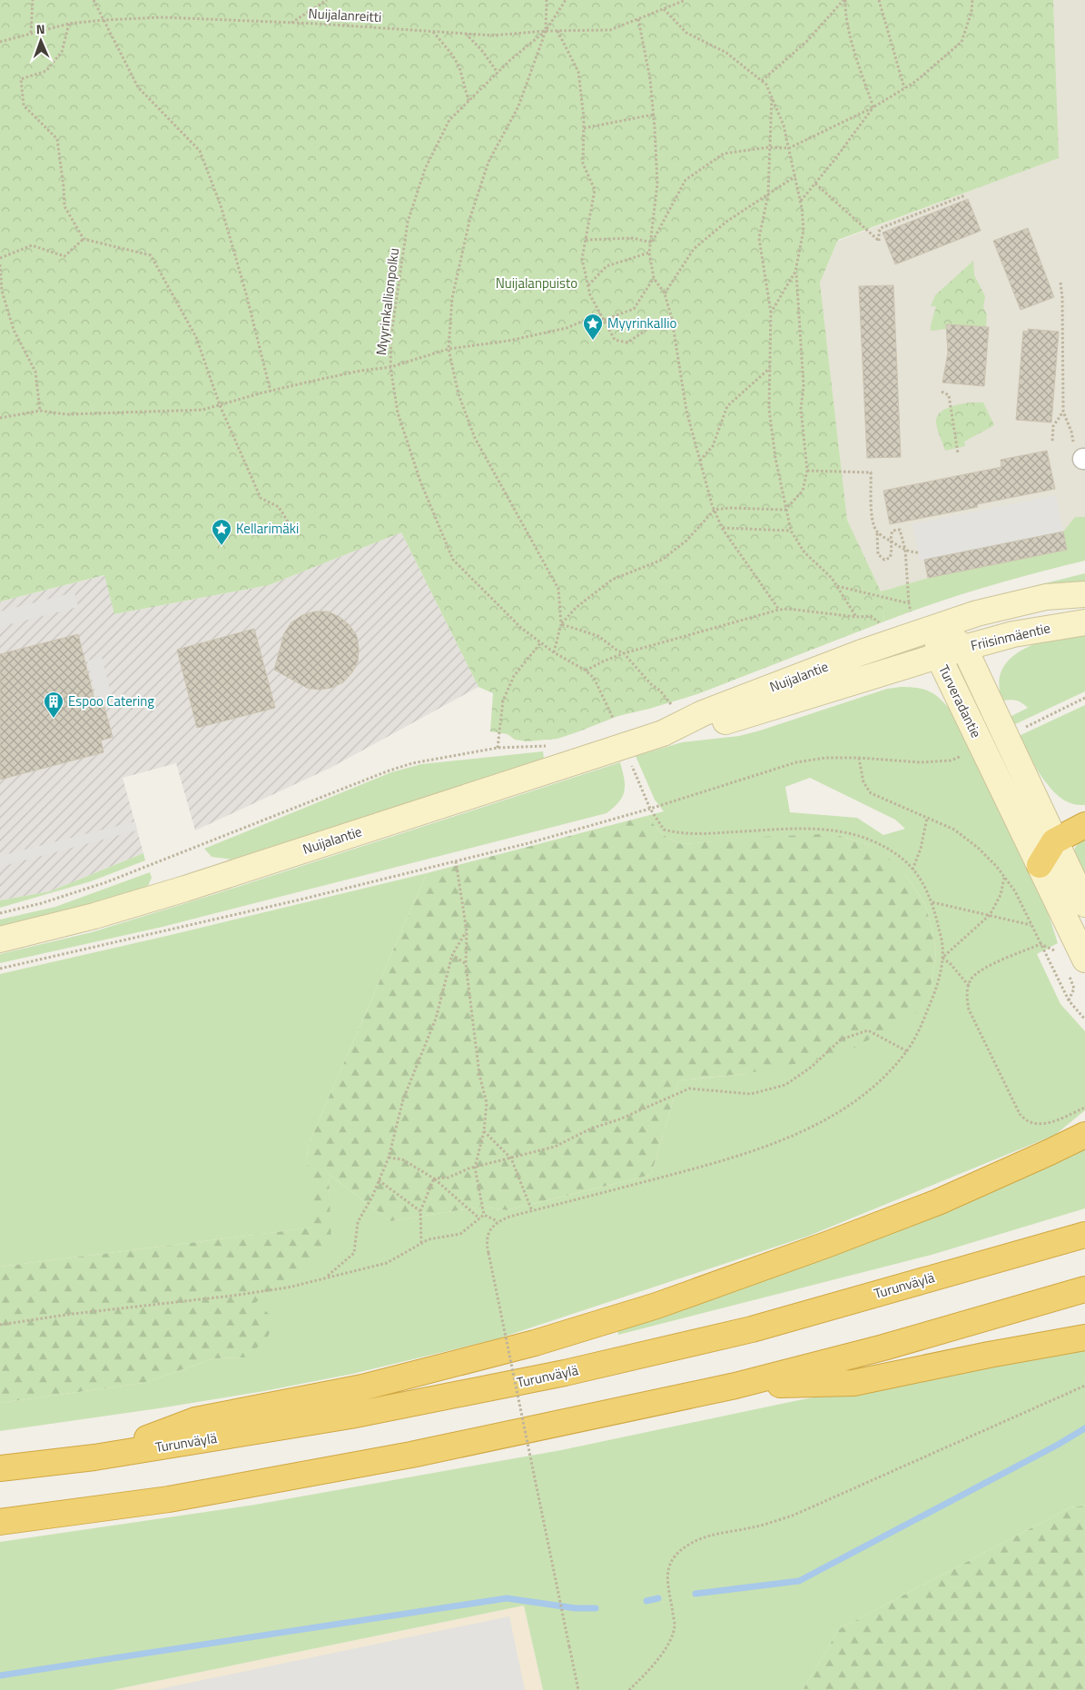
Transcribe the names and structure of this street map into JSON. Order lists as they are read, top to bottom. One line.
{"streets":{"highway":["Turunväylä"],"main road":["Friisinmäentie","Nuijalantie","Turveradantie"],"path":["Nuijalanreitti","Myyrinkallionpolku"]},"crossings":[["Nuijalanreitti","Myyrinkallionpolku"],["Friisinmäentie","Nuijalantie"],["Friisinmäentie","Turveradantie"],["Nuijalantie","Turveradantie"]],"parks":["Nuijalanpuisto"],"places":{"place":["Myyrinkallio","Kellarimäki"],"building":["Espoo Catering"]},"north":"top"}
